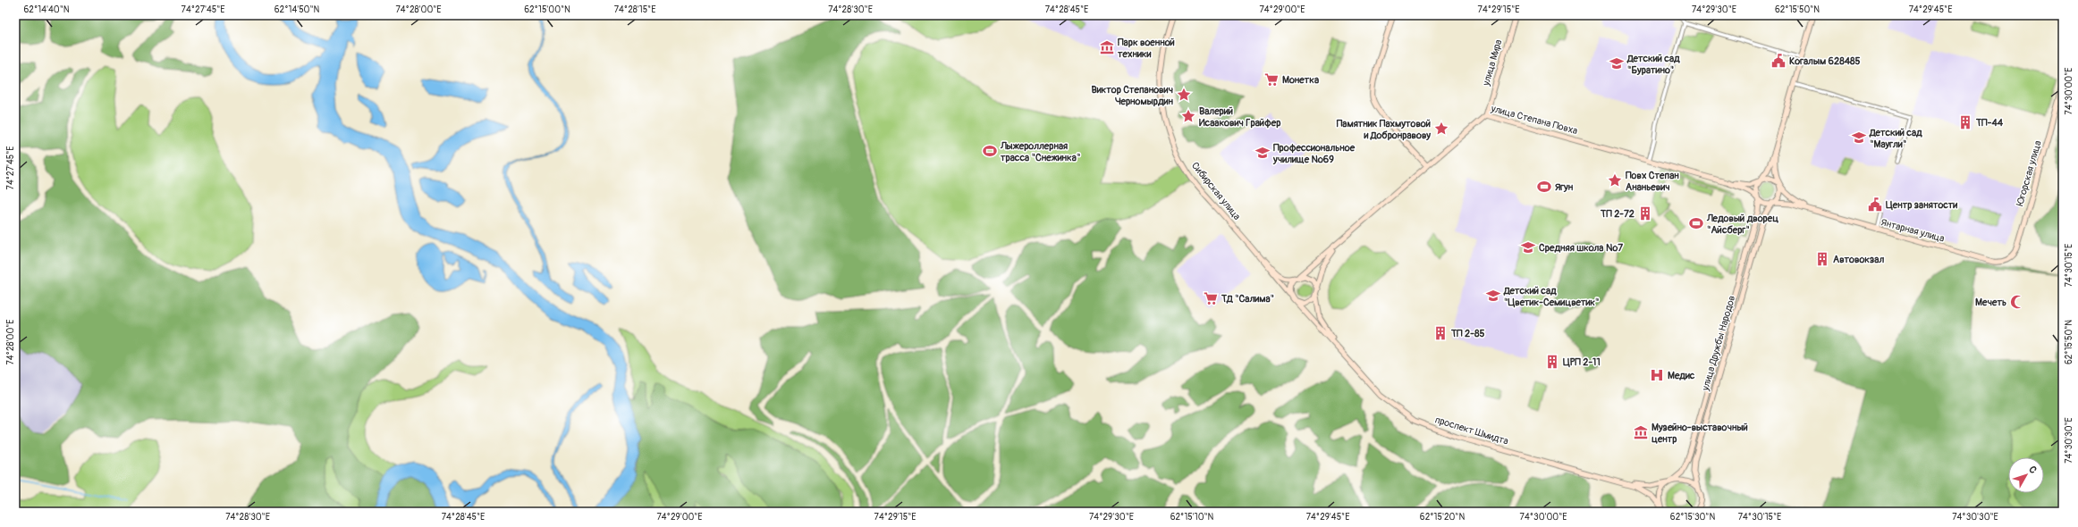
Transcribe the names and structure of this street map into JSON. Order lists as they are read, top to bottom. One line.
{"streets":{"street":["улица Мира","улица Степана Повха","Югорская улица","Сибирская улица","Янтарная улица","улица Дружбы Народов","проспект Шмидта"]},"crossings":[["улица Мира","улица Степана Повха"],["улица Степана Повха","Сибирская улица"],["улица Степана Повха","проспект Шмидта"],["Югорская улица","Янтарная улица"],["Сибирская улица","проспект Шмидта"],["улица Дружбы Народов","проспект Шмидта"]],"places":{"museum":["Парк военной техники","Музейно-выставочный центр"],"public building":["Когалым 628485","Центр занятости"],"school or university":["Детский сад \"Буратино\"","Детский сад \"Маугли\"","Профессиональное училище №69","Средняя школа №7","Детский сад \"Цветик-Семицветик\""],"supermarket":["Монетка","ТД \"Салима\""],"place":["Виктор Степанович Черномырдин","Валерий Исаакович Грайфер","Памятник Пахмутовой и Добронравову","Повх Степан Ананьевич"],"building":["ТП-44","ТП 2-72","Автовокзал","ТП 2-85","ЦРП 2-11"],"sports":["Лыжероллерная трасса \"Снежинка\"","Ягун","Ледовый дворец \"Айсберг\""],"mosque":["Мечеть"],"hospital":["Медис"]},"north":"top right","coordinates":["62°14'40\"N","74°27'45\"E","62°14'50\"N","74°28'00\"E","62°15'00\"N","74°28'15\"E","74°28'30\"E","74°28'45\"E","74°29'00\"E","74°29'15\"E","74°29'30\"E","62°15'50\"N","74°29'45\"E","74°30'00\"E","74°30'15\"E","74°30'30\"E","62°15'10\"N","62°15'20\"N","62°15'30\"N"]}
